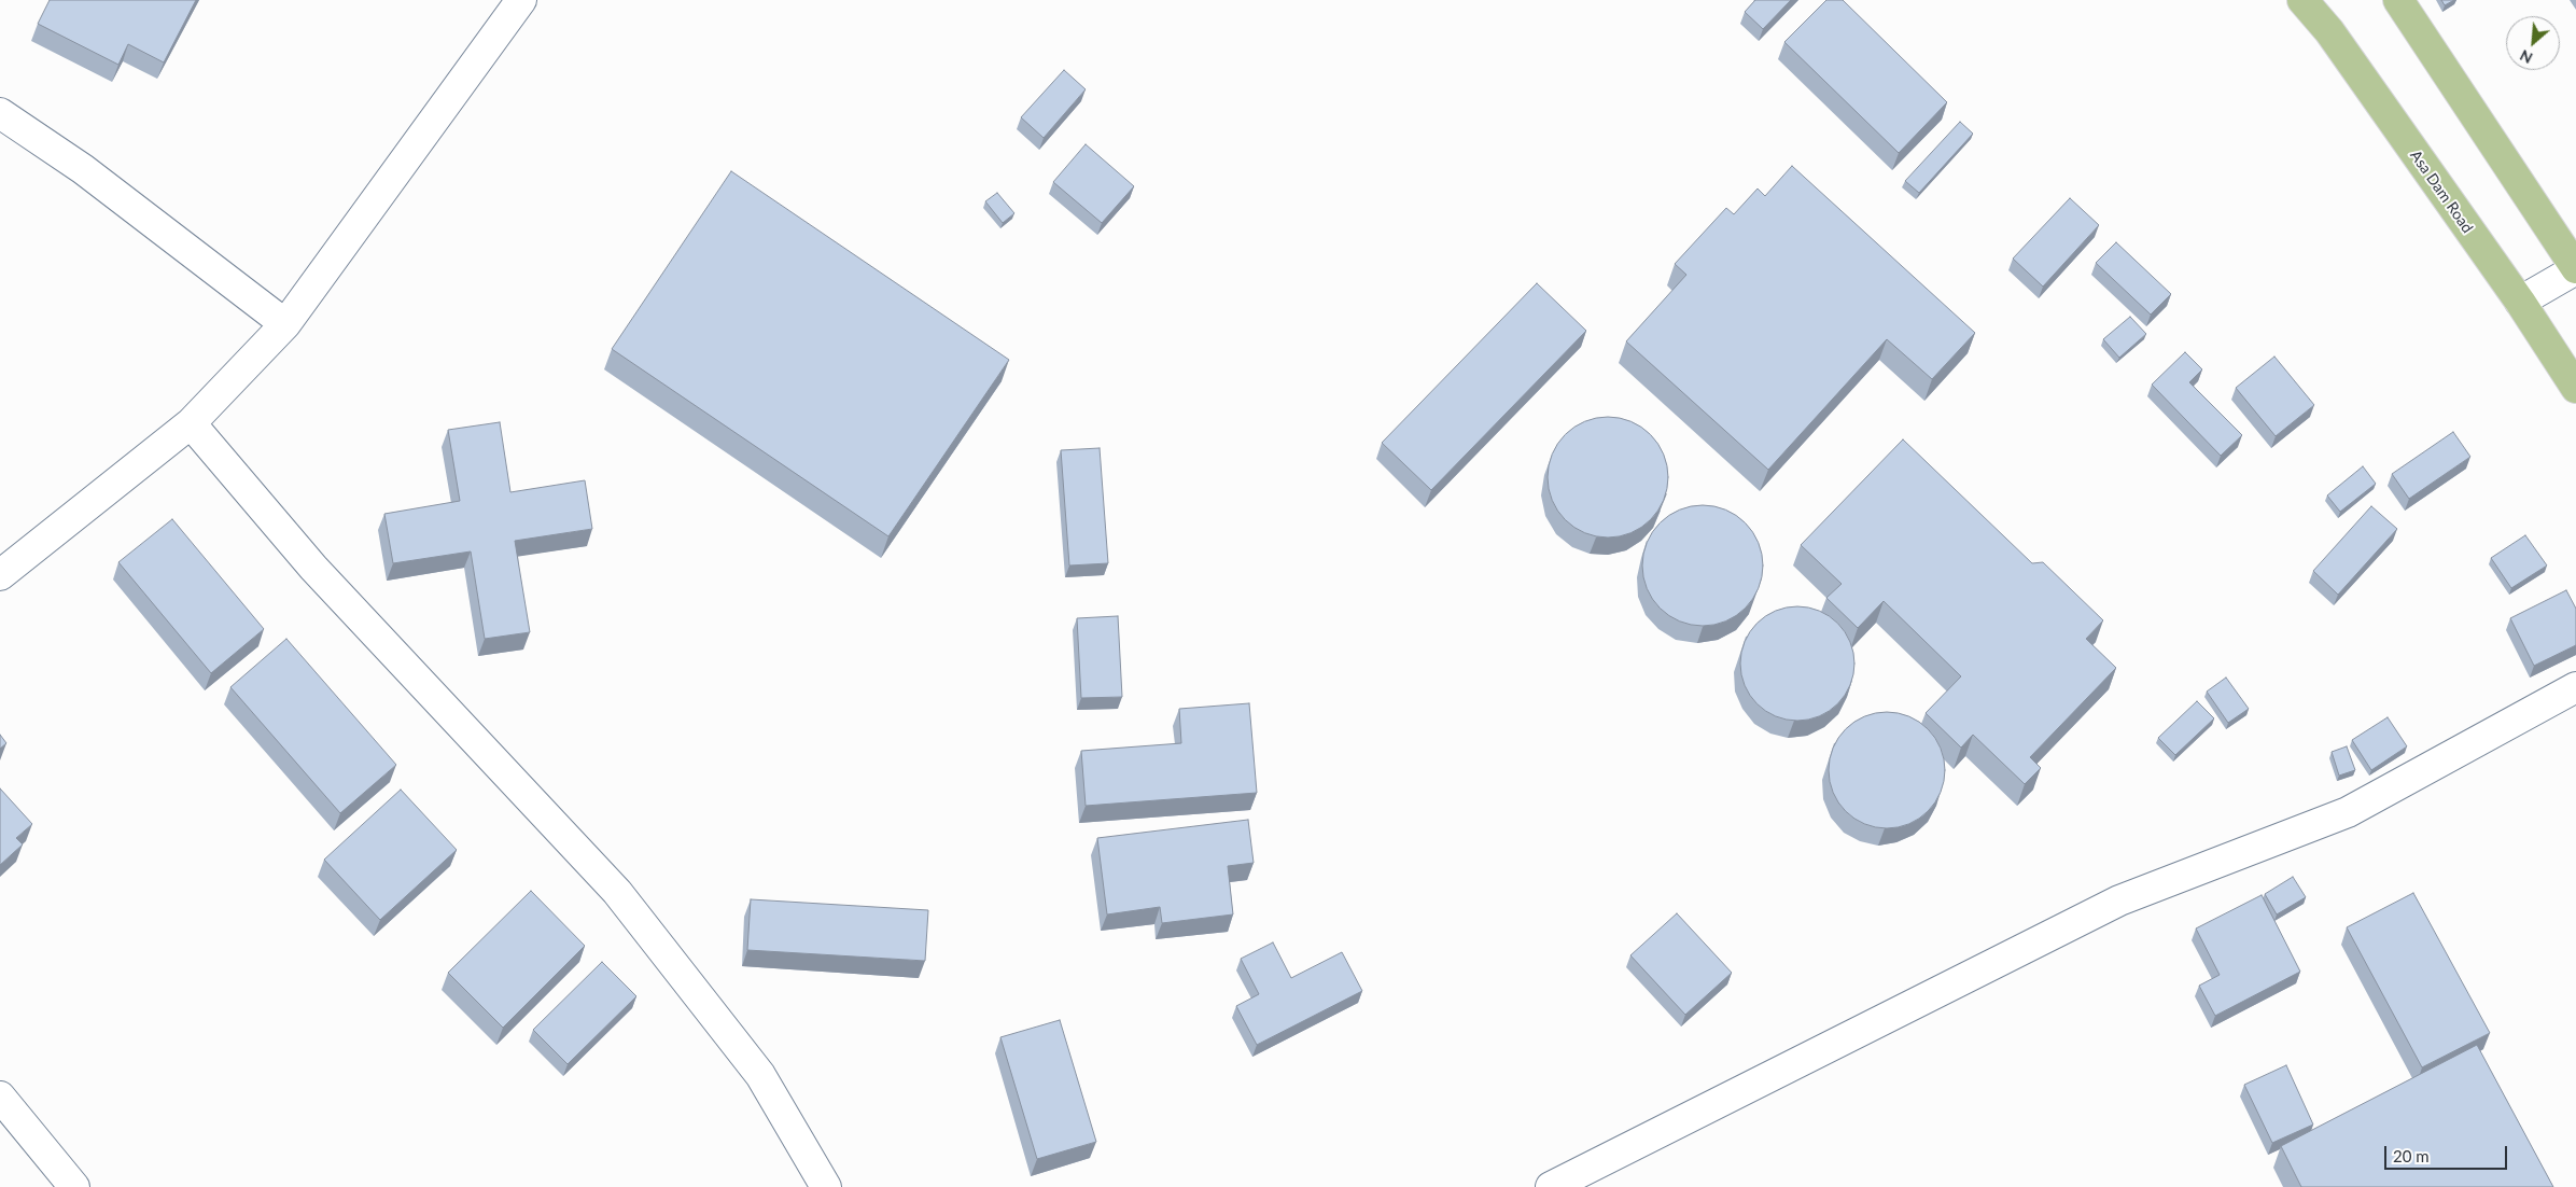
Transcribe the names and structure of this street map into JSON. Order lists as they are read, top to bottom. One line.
{"streets":{"main road":["Asa Dam Road"]},"scale_bar":"20 m","north":"bottom left"}
